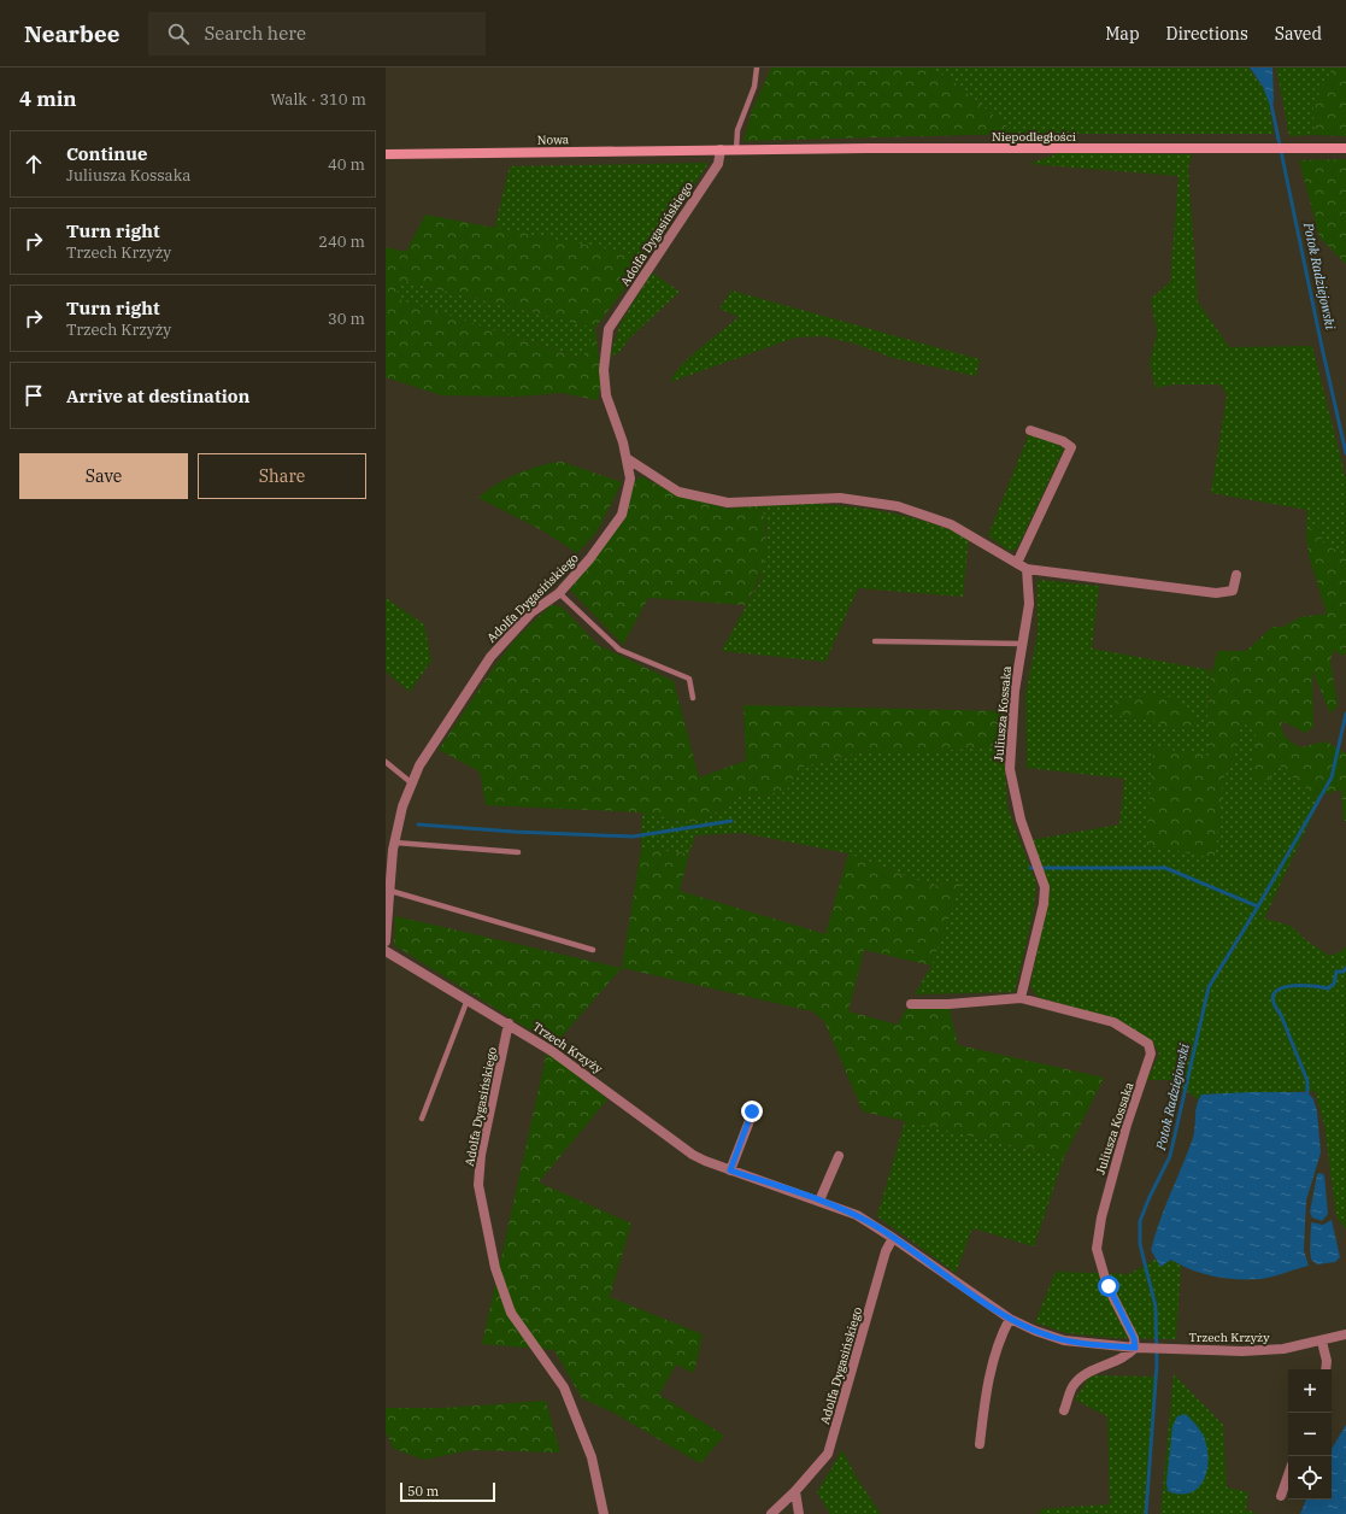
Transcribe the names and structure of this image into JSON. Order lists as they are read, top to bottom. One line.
{"streets":{"street":["Niepodległości","Nowa","Adolfa Dygasińskiego","Juliusza Kossaka","Trzech Krzyży"]},"crossings":[["Niepodległości","Nowa"],["Niepodległości","Adolfa Dygasińskiego"],["Nowa","Adolfa Dygasińskiego"],["Adolfa Dygasińskiego","Trzech Krzyży"],["Juliusza Kossaka","Trzech Krzyży"]],"water":["Potok Radziejowski"],"scale_bar":"50 m","page":{"header":"Nearbee","search":"Search here","nav":["Map","Directions","Saved"],"heading":["4 min","Walk · 310 m"],"list":[["Continue","Juliusza Kossaka","40 m"],["Turn right","Trzech Krzyży","240 m"],["Turn right","Trzech Krzyży","30 m"],"Arrive at destination"],"buttons":["Save","Share"],"map_buttons":["+","−"],"scale":"50 m"}}
